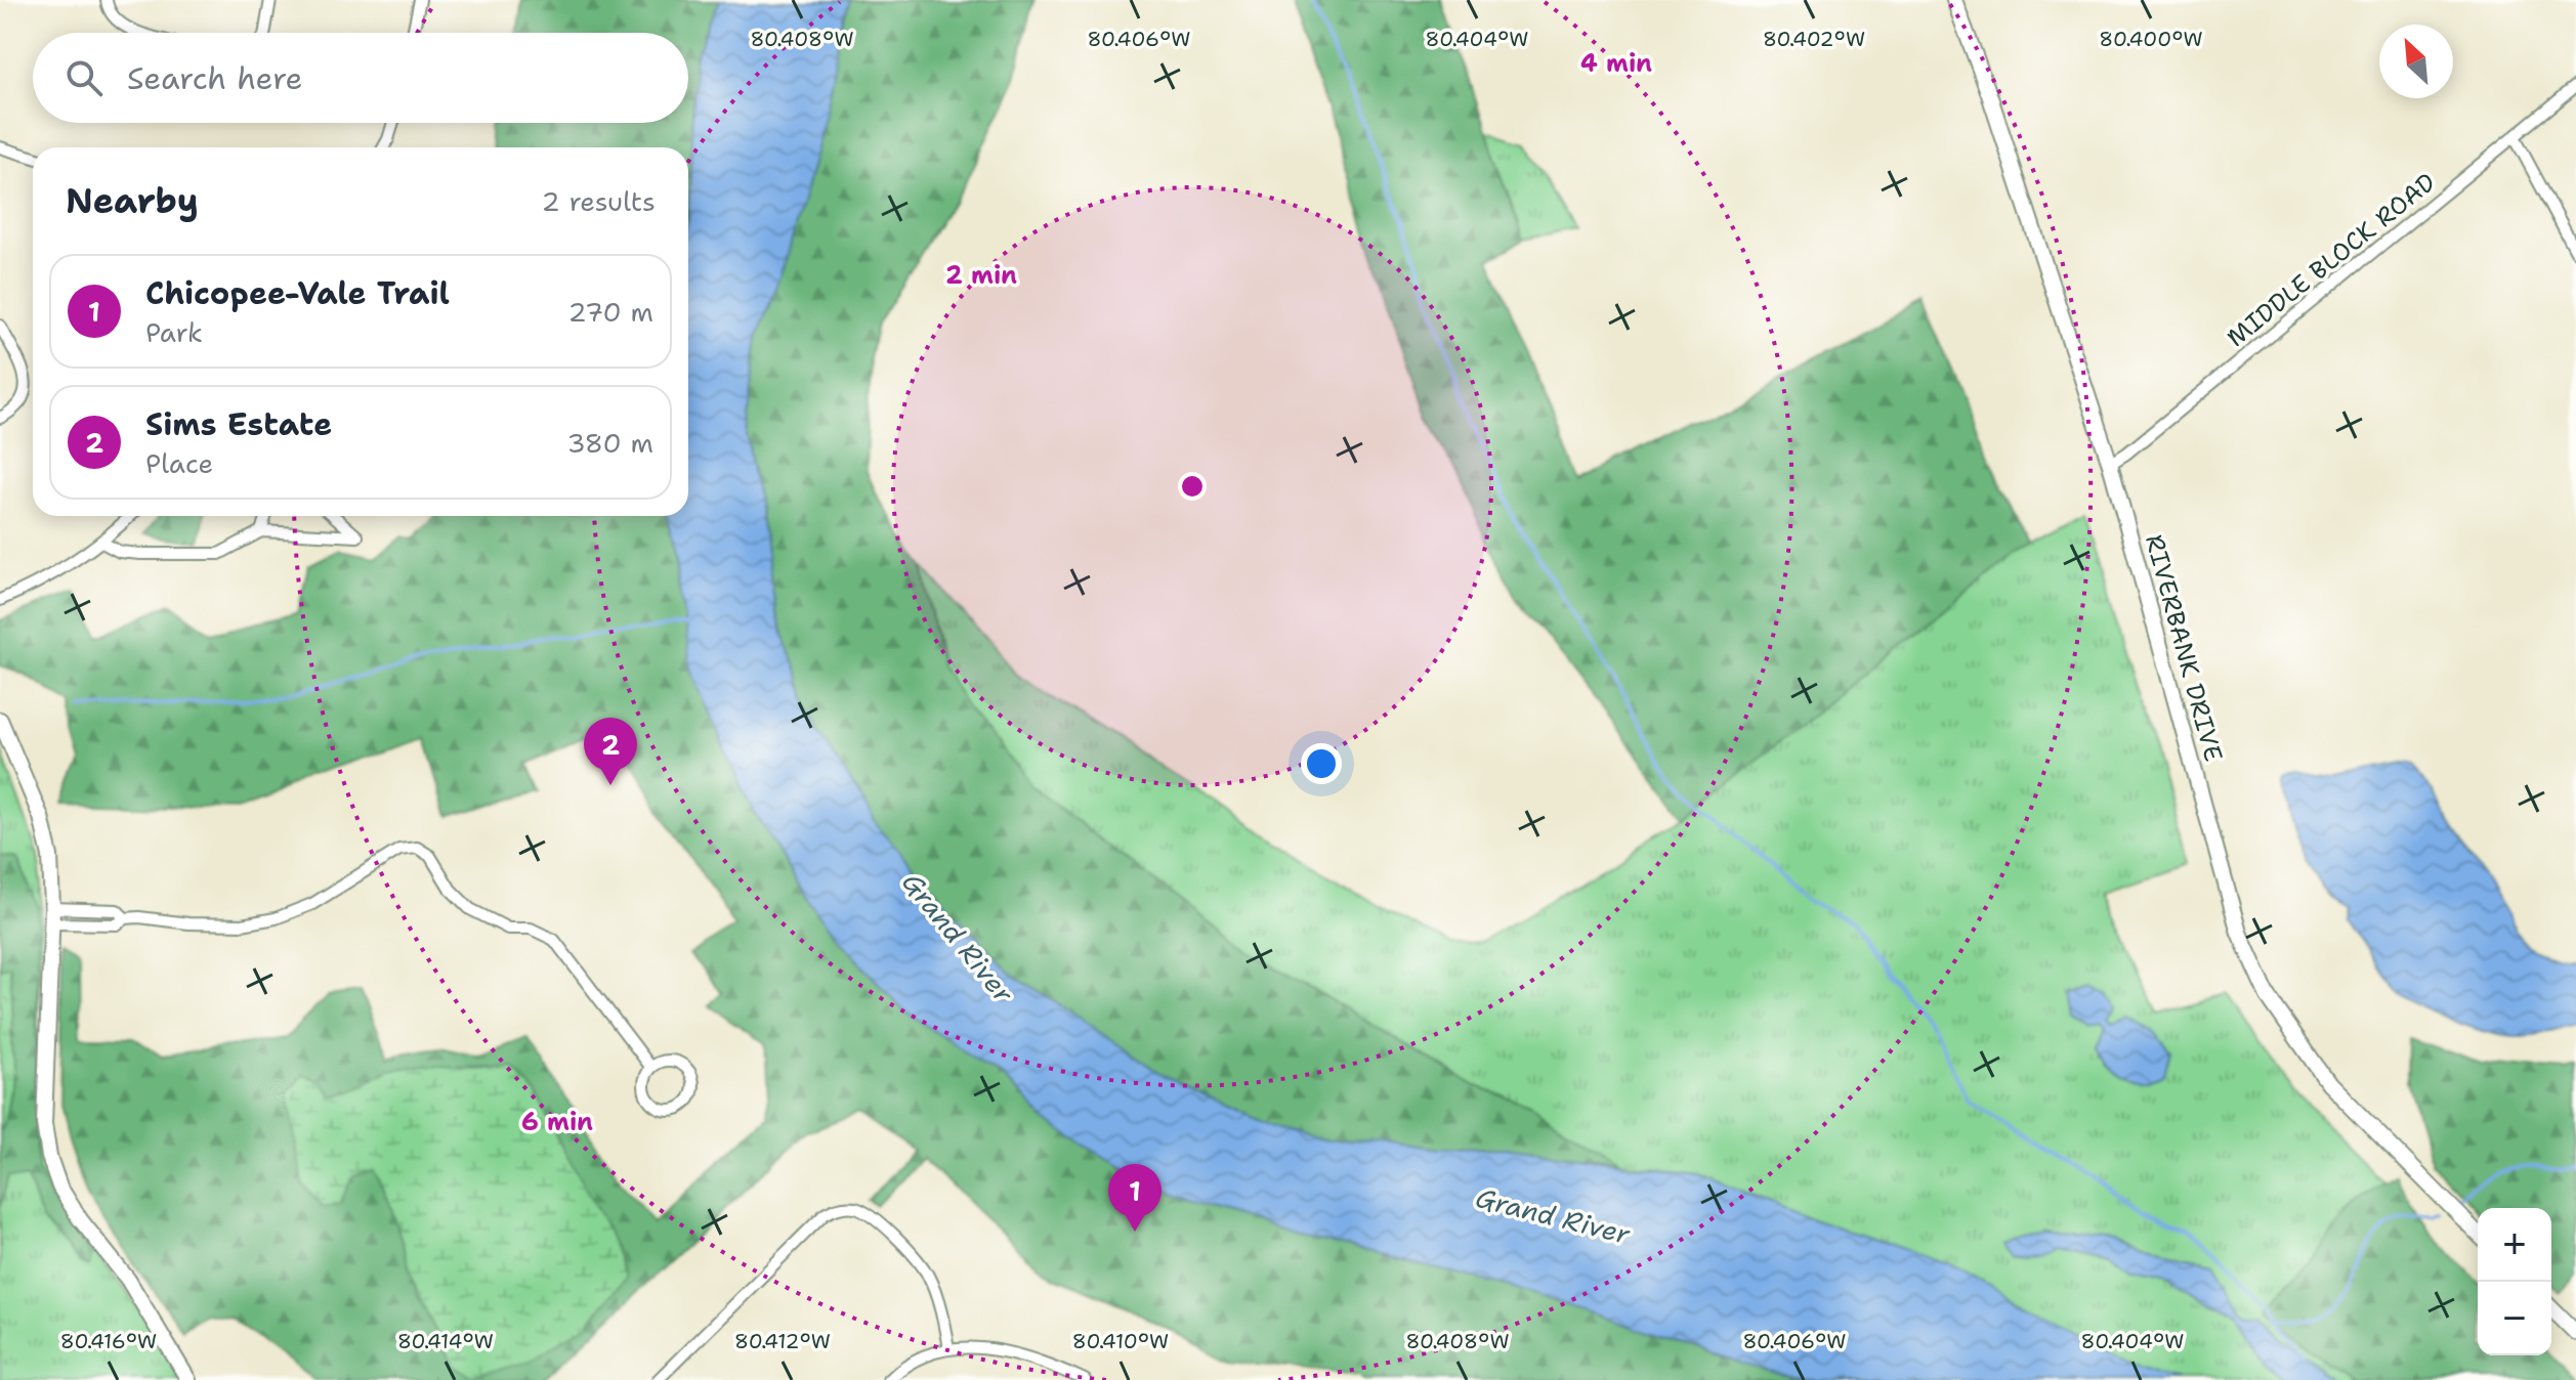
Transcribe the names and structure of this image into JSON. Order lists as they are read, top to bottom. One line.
{"streets":{"street":["MIDDLE BLOCK ROAD","RIVERBANK DRIVE"]},"crossings":[["MIDDLE BLOCK ROAD","RIVERBANK DRIVE"]],"water":["Grand River"],"north":"top left","page":{"search":"Search here","heading":["Nearby","2 results"],"list":[{"mark":"1","name":"Chicopee-Vale Trail","note":"Park","value":"270 m"},{"mark":"2","name":"Sims Estate","note":"Place","value":"380 m"}],"pins":["2","1"],"map_buttons":["+","−"]},"coordinates":["80.408°W","80.406°W","80.404°W","80.402°W","80.400°W","80.416°W","80.414°W","80.412°W","80.410°W"],"rings":["4 min","2 min","6 min"]}
